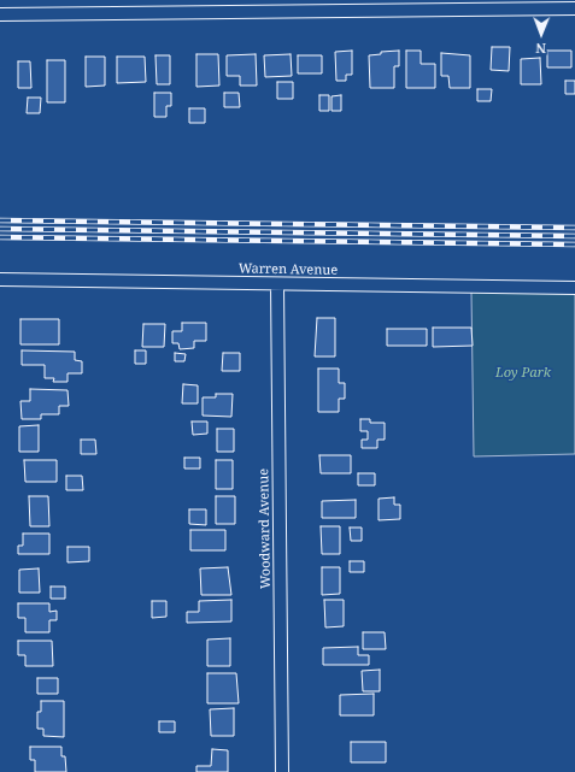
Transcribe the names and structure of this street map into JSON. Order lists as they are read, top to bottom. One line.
{"streets":{"street":["Warren Avenue","Woodward Avenue"]},"crossings":[["Warren Avenue","Woodward Avenue"]],"parks":["Loy Park"],"north":"bottom"}
